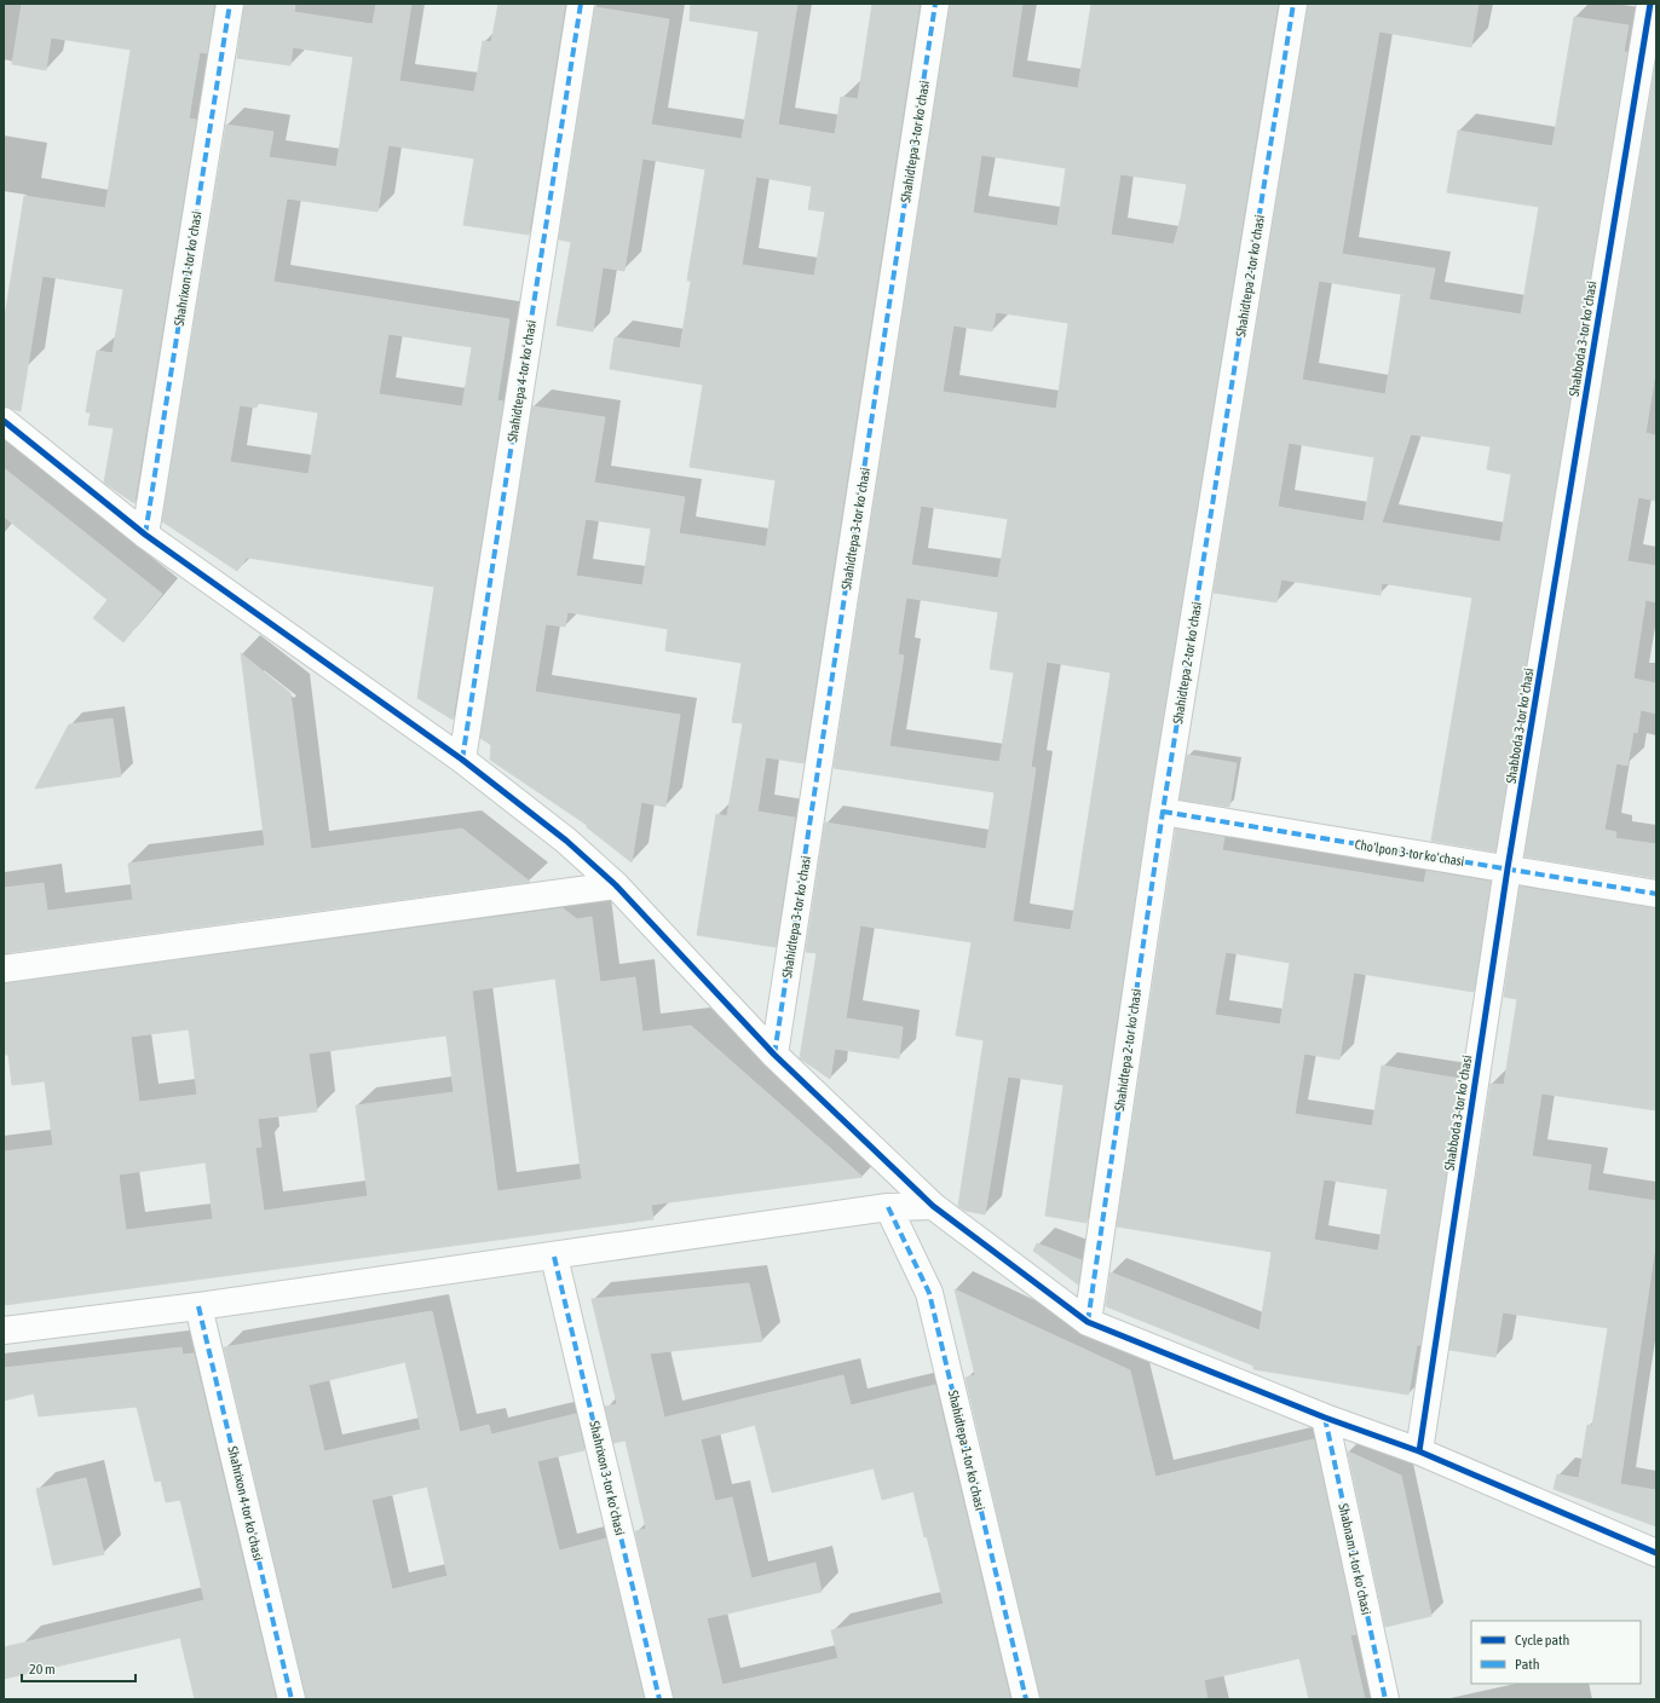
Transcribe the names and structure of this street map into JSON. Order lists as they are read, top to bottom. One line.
{"streets":{"street":["Shahidtepa 3-tor koʻchasi","Shahrixon 1-tor koʻchasi","Shahidtepa 2-tor koʻchasi","Shabboda 3-tor koʻchasi","Shahidtepa 4-tor koʻchasi","Cho‘lpon 3-tor koʻchasi","Shahidtepa 1-tor koʻchasi","Shahrixon 3-tor koʻchasi","Shahrixon 4-tor koʻchasi","Shabnam 1-tor koʻchasi"]},"crossings":[["Shahidtepa 2-tor koʻchasi","Cho‘lpon 3-tor koʻchasi"],["Shabboda 3-tor koʻchasi","Cho‘lpon 3-tor koʻchasi"]],"legend":["Cycle path","Path"],"scale_bar":"20 m"}
